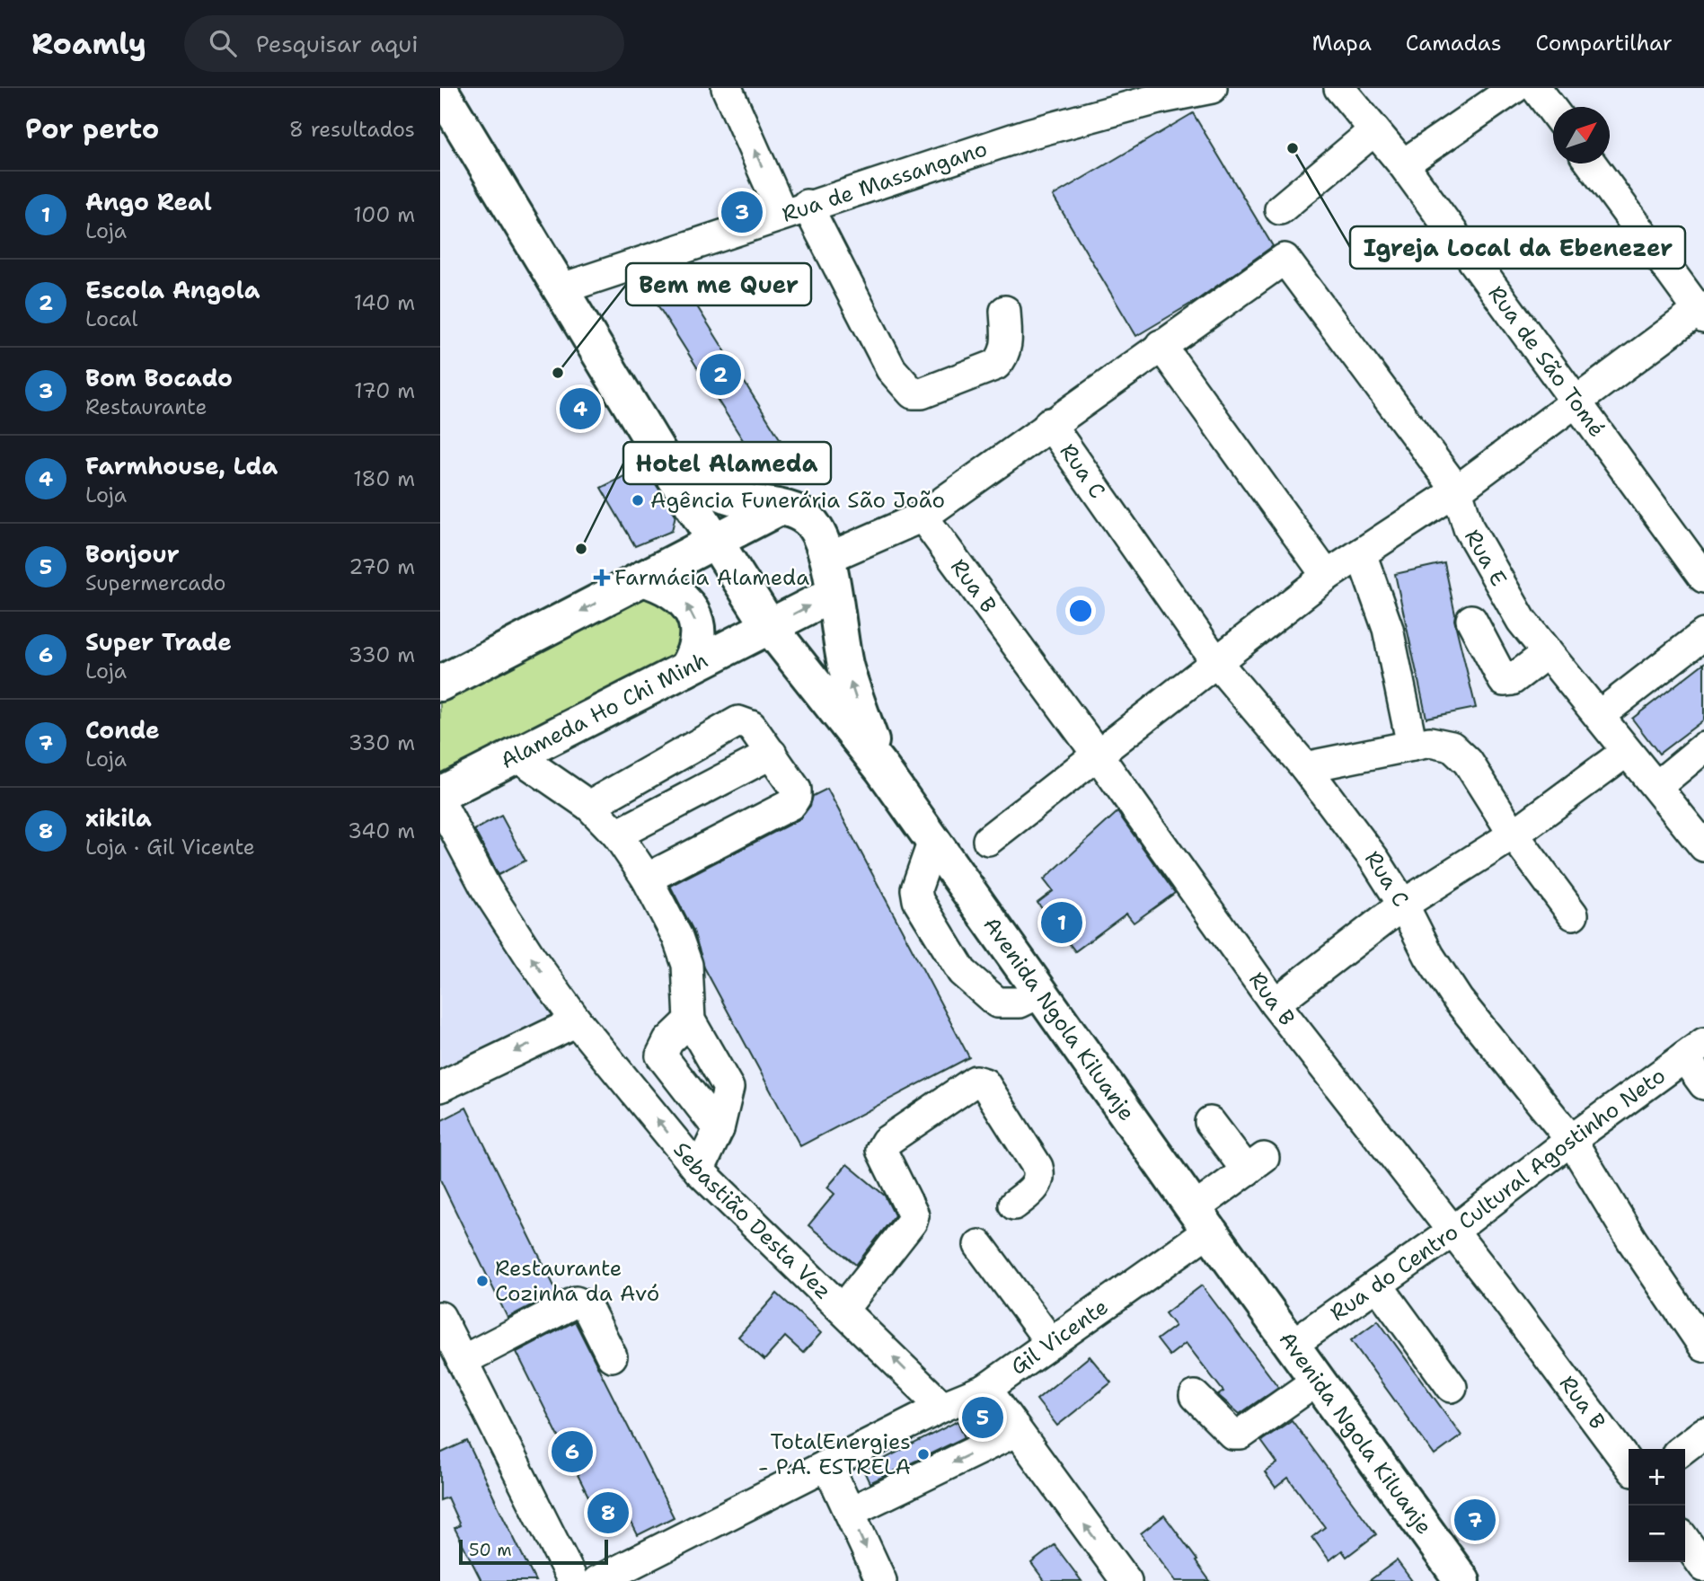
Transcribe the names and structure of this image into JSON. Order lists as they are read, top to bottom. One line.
{"streets":{"main road":["Alameda Ho Chi Minh","Avenida Ngola Kiluanje"],"street":["Rua de Massangano","Rua de São Tomé","Rua C","Rua E","Rua B","Rua do Centro Cultural Agostinho Neto","Sebastião Desta Vez","Gil Vicente"]},"crossings":[["Rua de Massangano","Avenida Ngola Kiluanje"],["Rua C","Rua do Centro Cultural Agostinho Neto"],["Rua B","Rua do Centro Cultural Agostinho Neto"],["Alameda Ho Chi Minh","Avenida Ngola Kiluanje"],["Avenida Ngola Kiluanje","Rua do Centro Cultural Agostinho Neto"],["Avenida Ngola Kiluanje","Gil Vicente"],["Sebastião Desta Vez","Gil Vicente"]],"places":{"other":["Igreja Local da Ebenezer","Bem me Quer","Agência Funerária São João","Hotel Alameda","Restaurante Cozinha da Avó","TotalEnergies - P.A. ESTRELA"],"health":["Farmácia Alameda"]},"scale_bar":"50 m","north":"top right","page":{"header":"Roamly","search":"Pesquisar aqui","nav":["Mapa","Camadas","Compartilhar"],"heading":["Por perto","8 resultados"],"list":[{"mark":"1","name":"Ango Real","note":"Loja","value":"100 m"},{"mark":"2","name":"Escola Angola","note":"Local","value":"140 m"},{"mark":"3","name":"Bom Bocado","note":"Restaurante","value":"170 m"},{"mark":"4","name":"Farmhouse, Lda","note":"Loja","value":"180 m"},{"mark":"5","name":"Bonjour","note":"Supermercado","value":"270 m"},{"mark":"6","name":"Super Trade","note":"Loja","value":"330 m"},{"mark":"7","name":"Conde","note":"Loja","value":"330 m"},{"mark":"8","name":"xikila","note":"Loja · Gil Vicente","value":"340 m"}],"pins":["3","2","4","1","5","6","8","7"],"map_buttons":["+","−"],"scale":"50 m"}}
